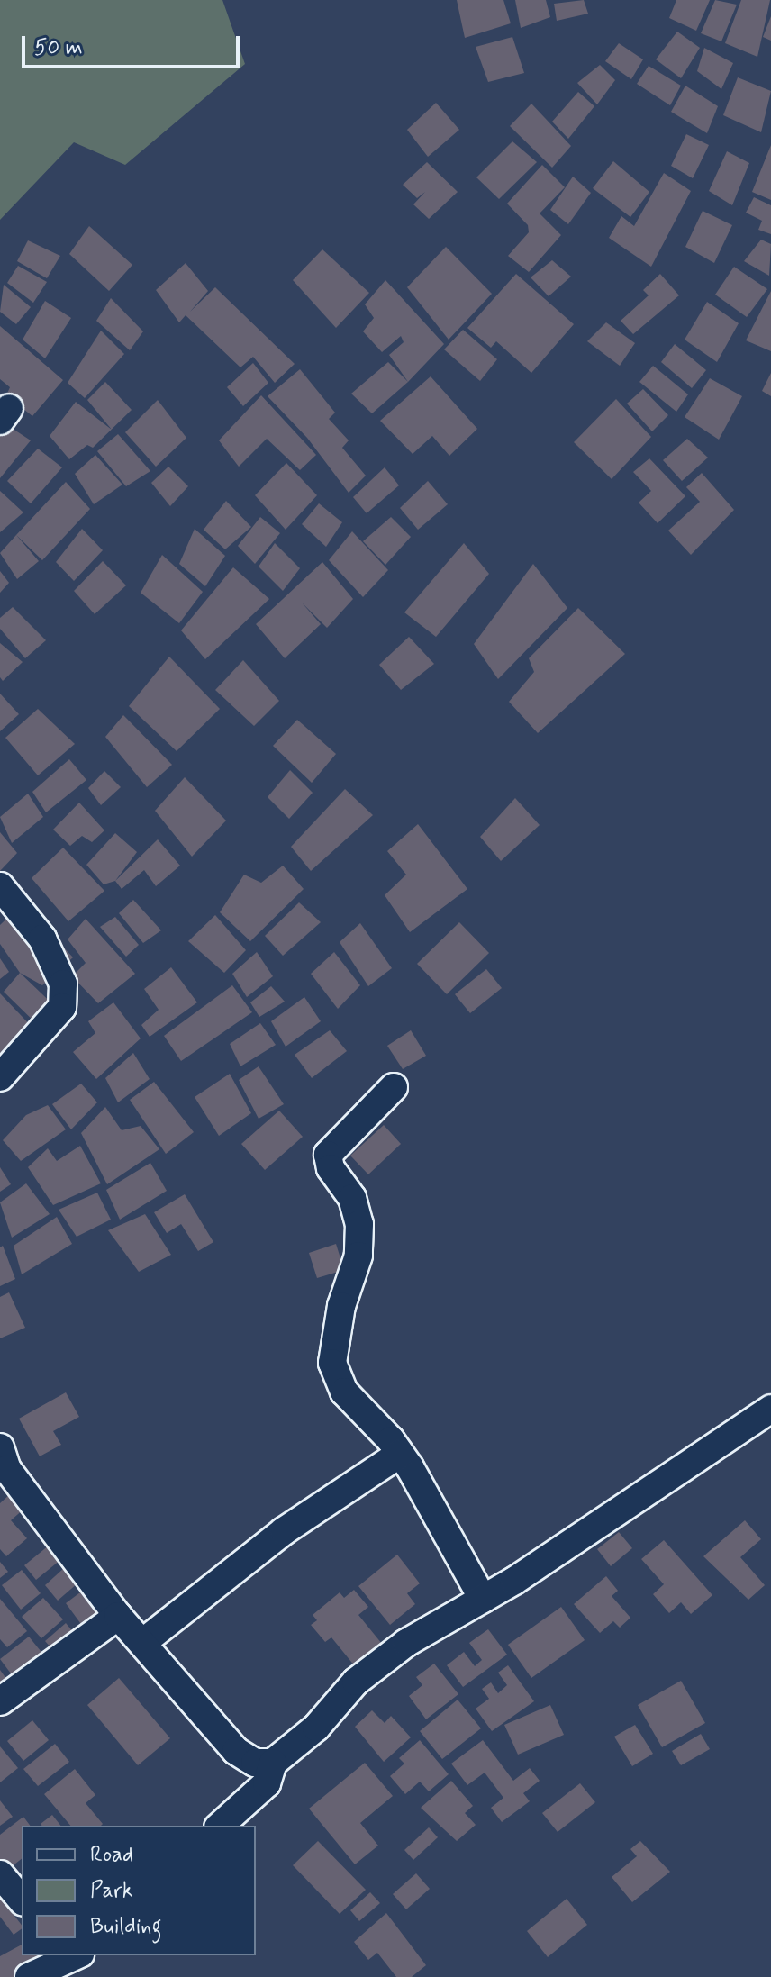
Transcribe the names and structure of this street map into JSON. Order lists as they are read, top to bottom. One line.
{"legend":["Road","Park","Building"],"scale_bar":"50 m"}
